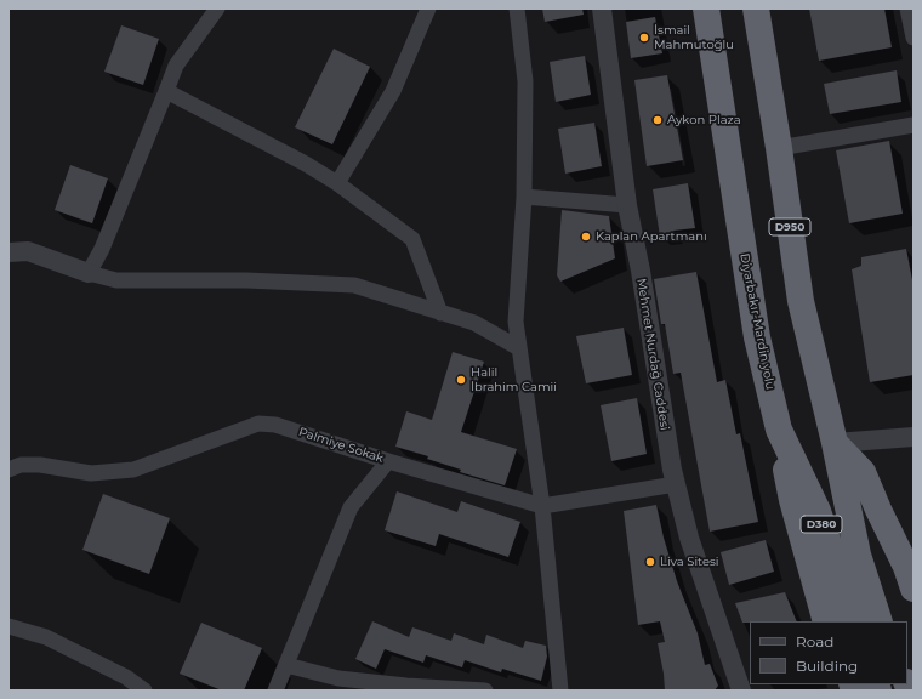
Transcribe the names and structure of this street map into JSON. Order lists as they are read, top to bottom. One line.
{"streets":{"highway":["D950","Diyarbakır-Mardin yolu","D380"],"street":["Mehmet Nurdağ Caddesi","Palmiye Sokak"]},"crossings":[["D950","D380"],["Mehmet Nurdağ Caddesi","Palmiye Sokak"]],"places":["İsmail Mahmutoğlu","Aykon Plaza","Kaplan Apartmanı","Halil İbrahim Camii","Liva Sitesi"],"legend":["Road","Building"]}
